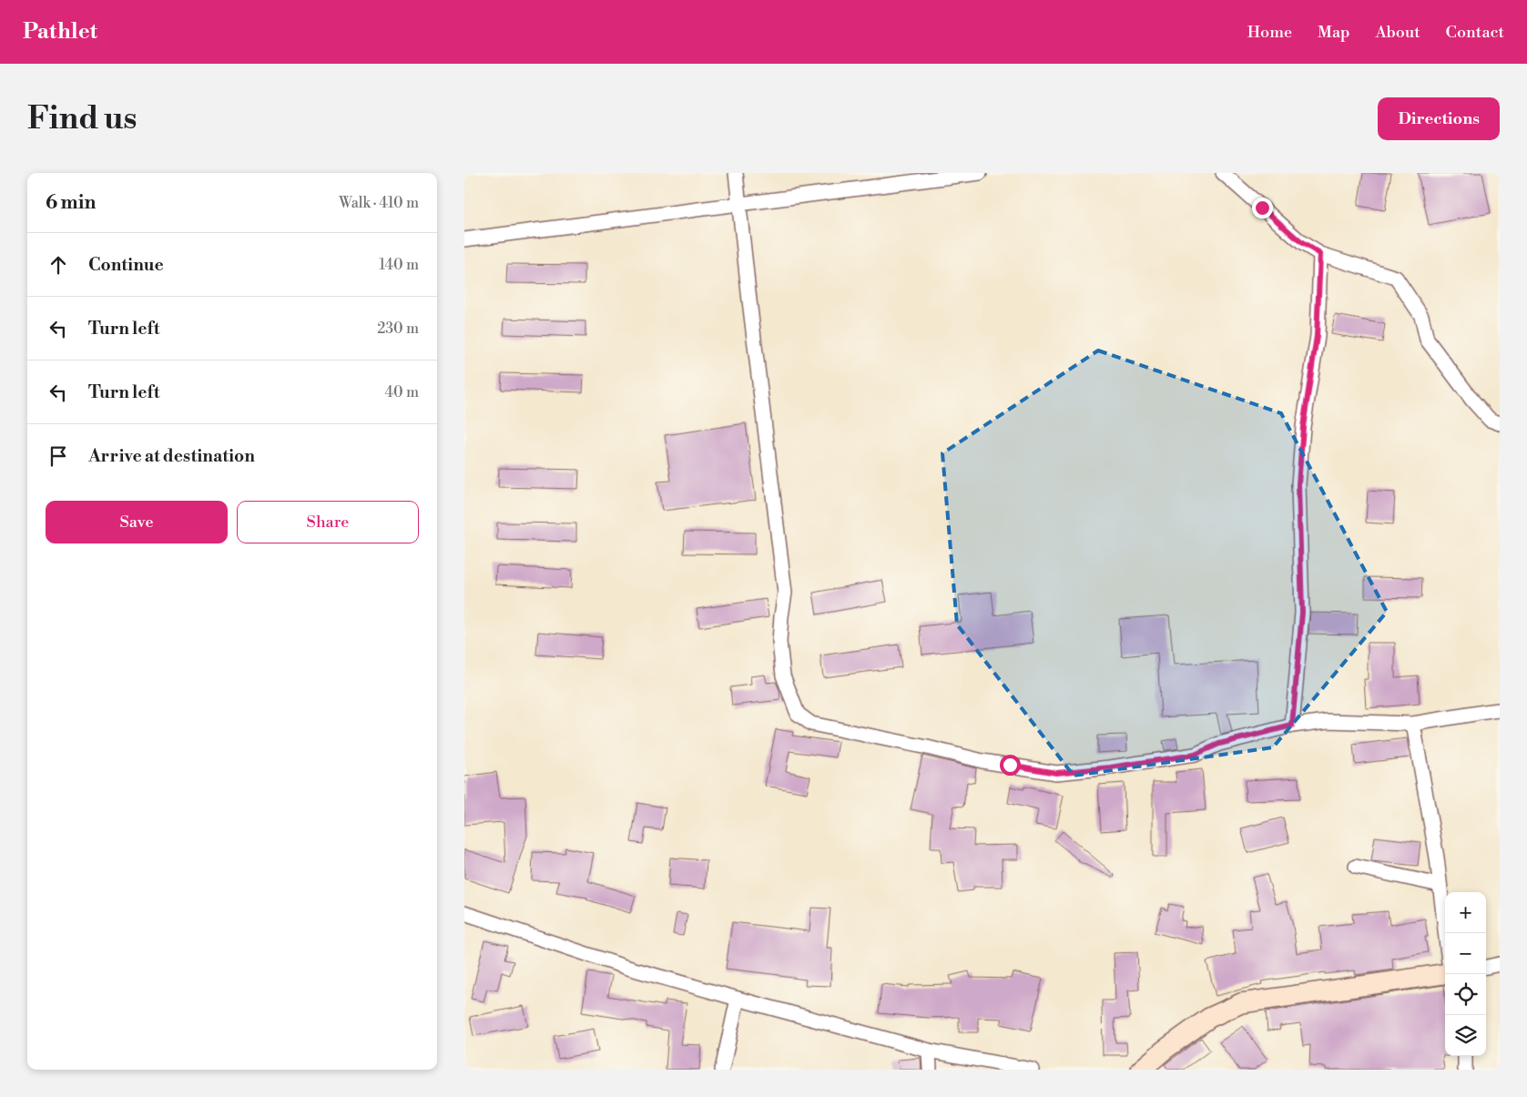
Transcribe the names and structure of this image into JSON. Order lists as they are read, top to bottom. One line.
{"page":{"header":"Pathlet","nav":["Home","Map","About","Contact"],"buttons":["Directions",["Save","Share"]],"title":"Find us","heading":["6 min","Walk · 410 m"],"list":[["Continue","140 m"],["Turn left","230 m"],["Turn left","40 m"],"Arrive at destination"],"map_buttons":["+","−"]}}
